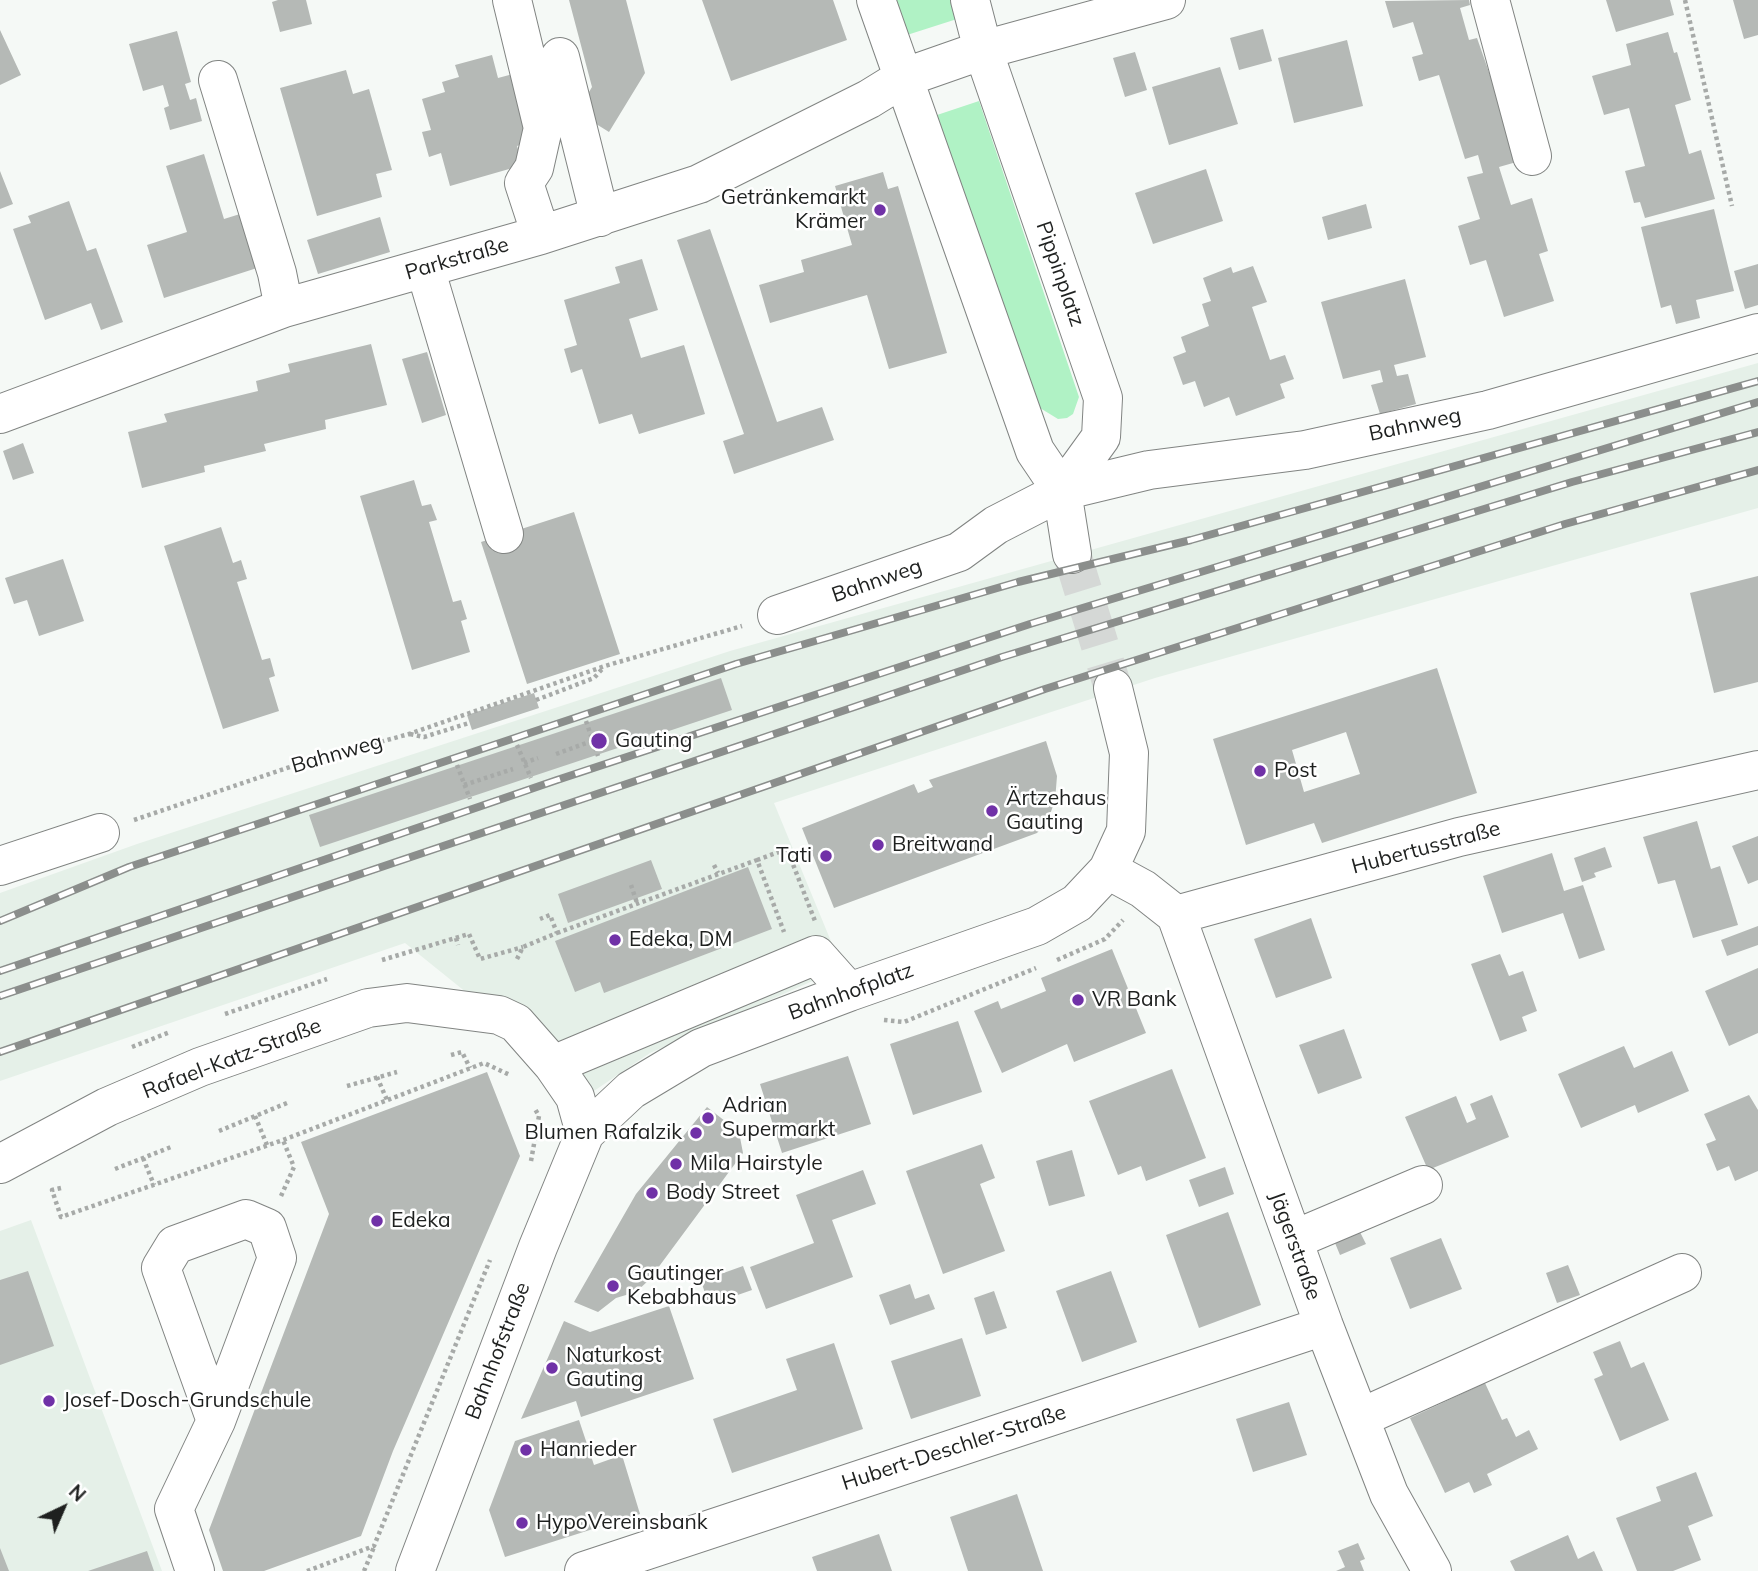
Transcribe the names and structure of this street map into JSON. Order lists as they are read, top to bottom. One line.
{"streets":{"street":["Parkstraße","Pippinplatz","Bahnweg","Hubertusstraße","Bahnhofplatz","Rafael-Katz-Straße","Jägerstraße","Bahnhofstraße","Hubert-Deschler-Straße"]},"crossings":[["Pippinplatz","Bahnweg"],["Hubertusstraße","Jägerstraße"],["Bahnhofplatz","Bahnhofstraße"],["Jägerstraße","Hubert-Deschler-Straße"]],"places":["Getränkemarkt Krämer","Gauting","Post","Ärtzehaus Gauting","Breitwand","Tati","Edeka, DM","VR Bank","Adrian Supermarkt","Blumen Rafalzik","Mila Hairstyle","Body Street","Edeka","Gautinger Kebabhaus","Naturkost Gauting","Josef-Dosch-Grundschule","Hanrieder","HypoVereinsbank"],"north":"top right"}
